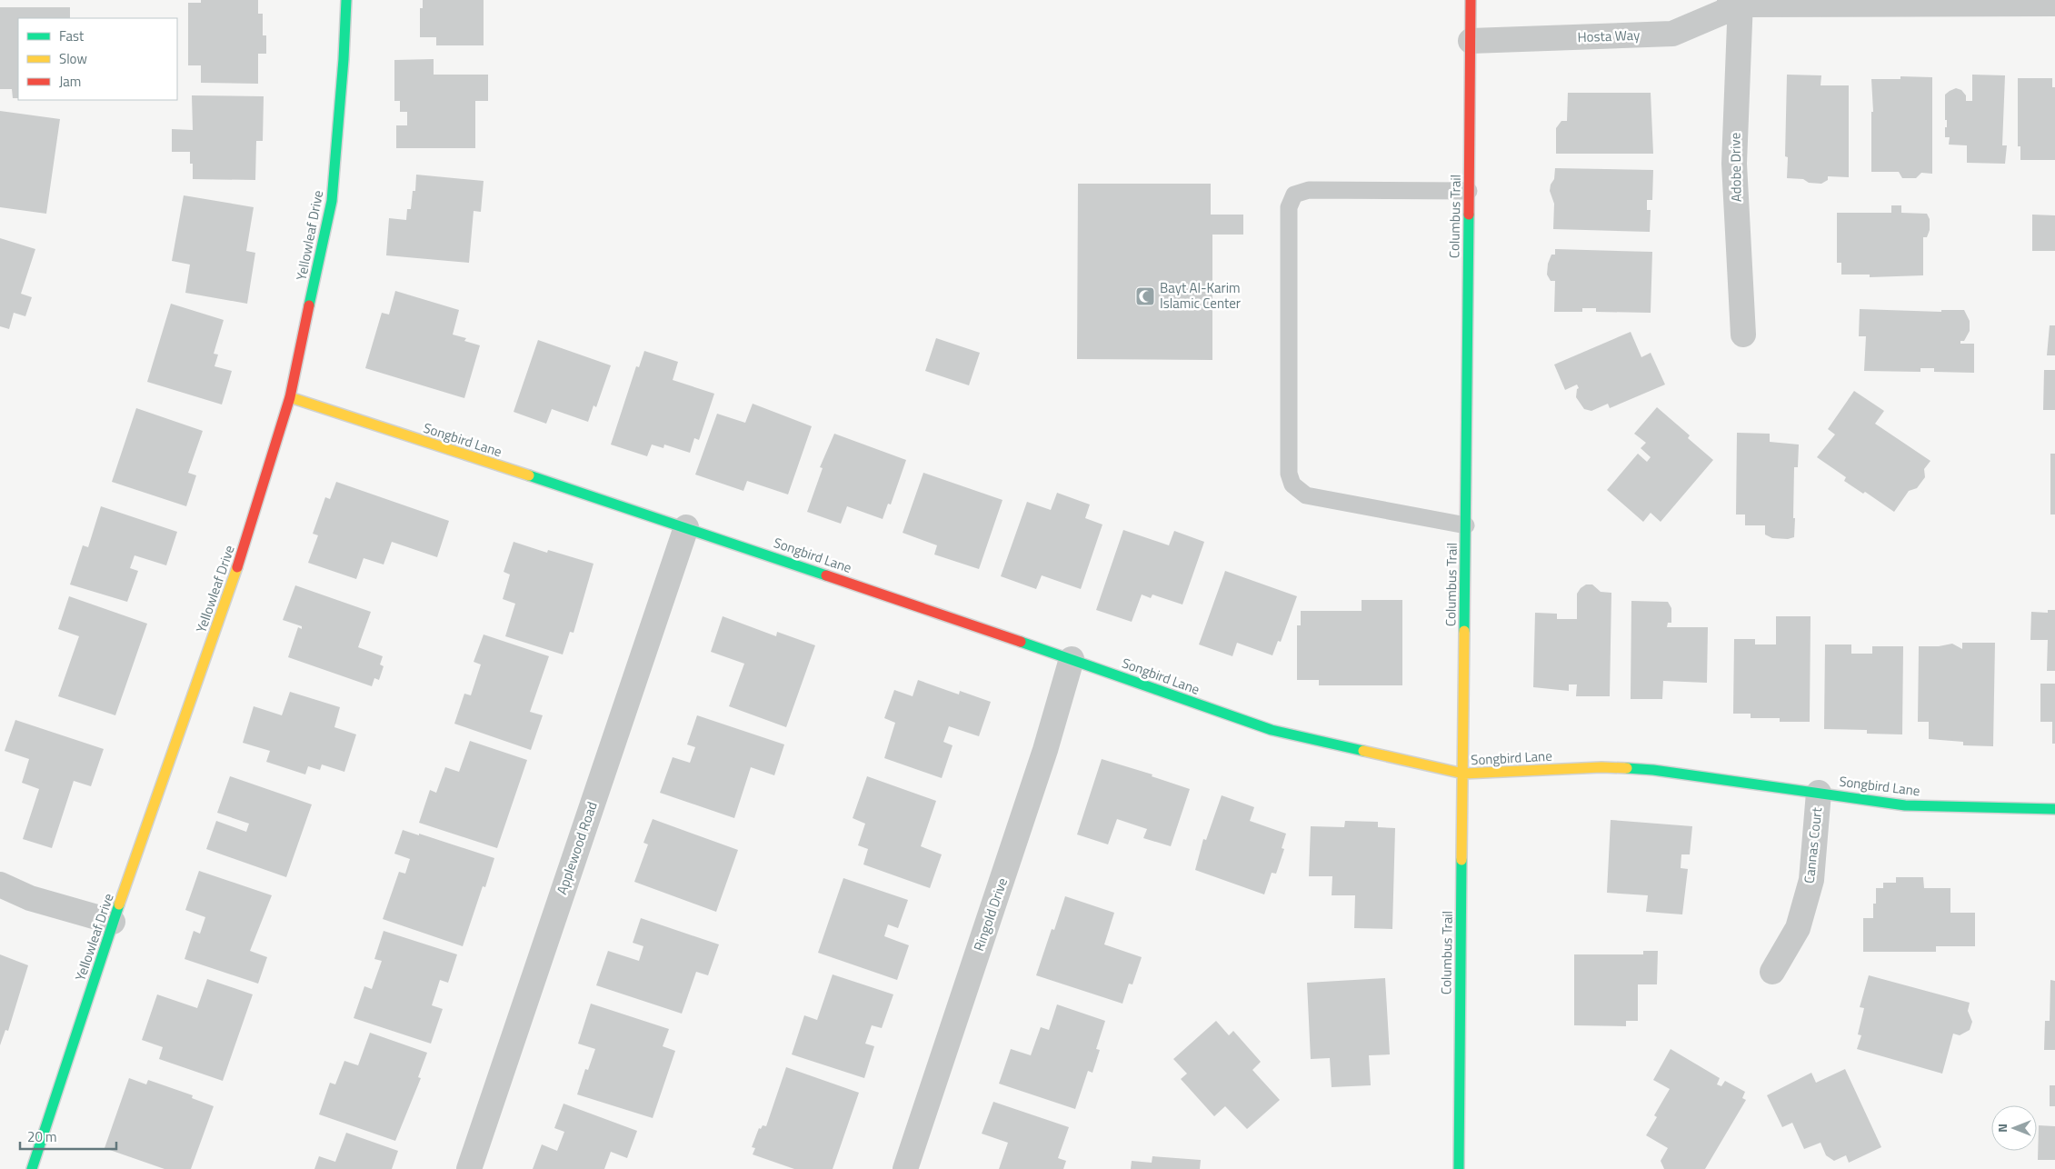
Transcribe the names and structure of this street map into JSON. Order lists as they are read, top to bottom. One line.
{"streets":{"street":["Hosta Way","Adobe Drive","Columbus Trail","Yellowleaf Drive","Songbird Lane","Cannas Court","Applewood Road","Ringold Drive"]},"crossings":[["Hosta Way","Adobe Drive"],["Hosta Way","Columbus Trail"],["Columbus Trail","Songbird Lane"],["Yellowleaf Drive","Songbird Lane"],["Songbird Lane","Cannas Court"],["Songbird Lane","Applewood Road"],["Songbird Lane","Ringold Drive"]],"places":{"mosque":["Bayt Al-Karim Islamic Center"]},"legend":["Fast","Slow","Jam"],"scale_bar":"20 m","north":"left"}
